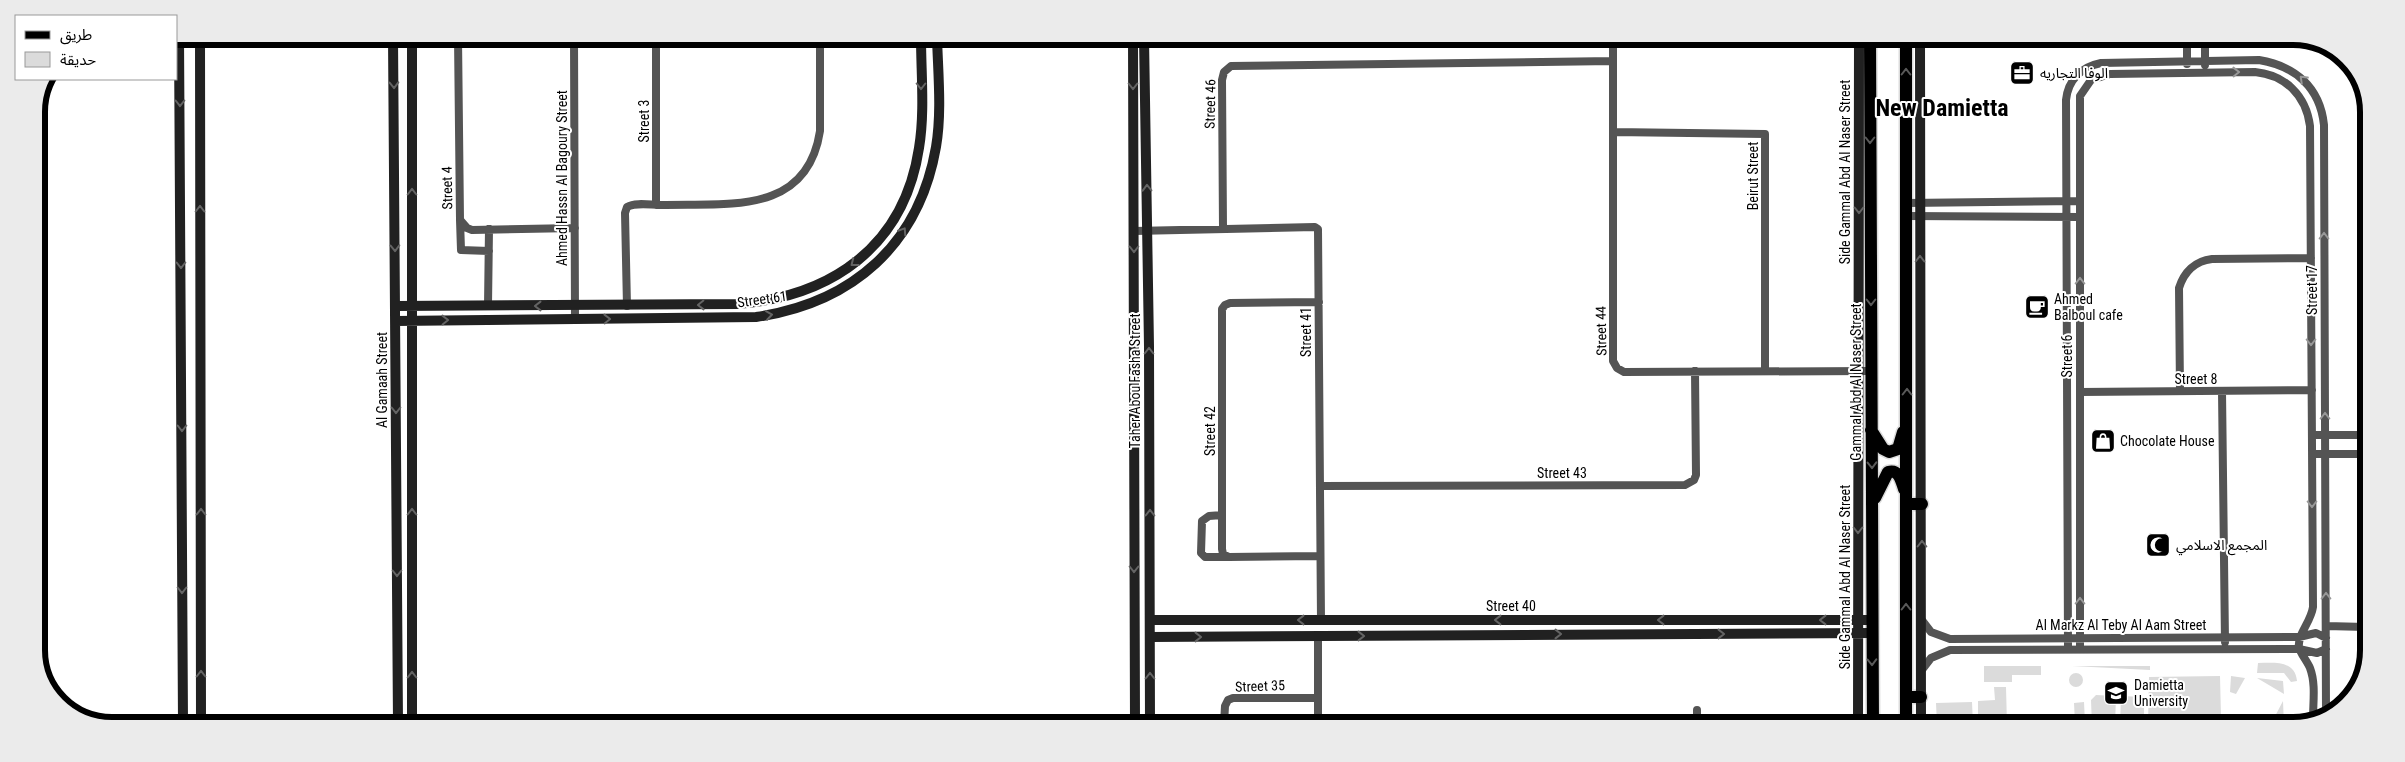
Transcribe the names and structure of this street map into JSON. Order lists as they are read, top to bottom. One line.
{"streets":{"main road":["Gammal Abd Al Naser Street"],"street":["Street 46","Street 3","Side Gammal Abd Al Naser Street","Beirut Street","Ahmed Hassn Al Bagoury Street","Street 4","Street 17","Street 61","Street 44","Street 41","Street 6","Street 8","Al Gamaah Street","Taher Abou Fasha Street","Street 42","Street 43","Street 40","Al Markz Al Teby Al Aam Street","Street 35"]},"crossings":[["Street 46","Street 44"],["Street 46","Street 41"],["Side Gammal Abd Al Naser Street","Street 44"],["Side Gammal Abd Al Naser Street","Gammal Abd Al Naser Street"],["Side Gammal Abd Al Naser Street","Street 40"],["Beirut Street","Street 44"],["Ahmed Hassn Al Bagoury Street","Street 4"],["Ahmed Hassn Al Bagoury Street","Street 61"],["Street 17","Street 6"],["Street 17","Street 8"],["Street 17","Al Markz Al Teby Al Aam Street"],["Street 61","Al Gamaah Street"],["Street 44","Gammal Abd Al Naser Street"],["Street 44","Street 43"],["Street 41","Taher Abou Fasha Street"],["Street 41","Street 42"],["Street 41","Street 43"],["Street 41","Street 40"],["Street 6","Street 8"],["Street 6","Al Markz Al Teby Al Aam Street"],["Taher Abou Fasha Street","Street 40"],["Gammal Abd Al Naser Street","Street 40"]],"districts":["New Damietta"],"places":{"office":["الوفا التجاريه"],"cafe":["Ahmed Balboul cafe"],"shop":["Chocolate House"],"mosque":["المجمع الاسلامي"],"school or university":["Damietta University"]},"legend":["طريق","حديقة"]}
